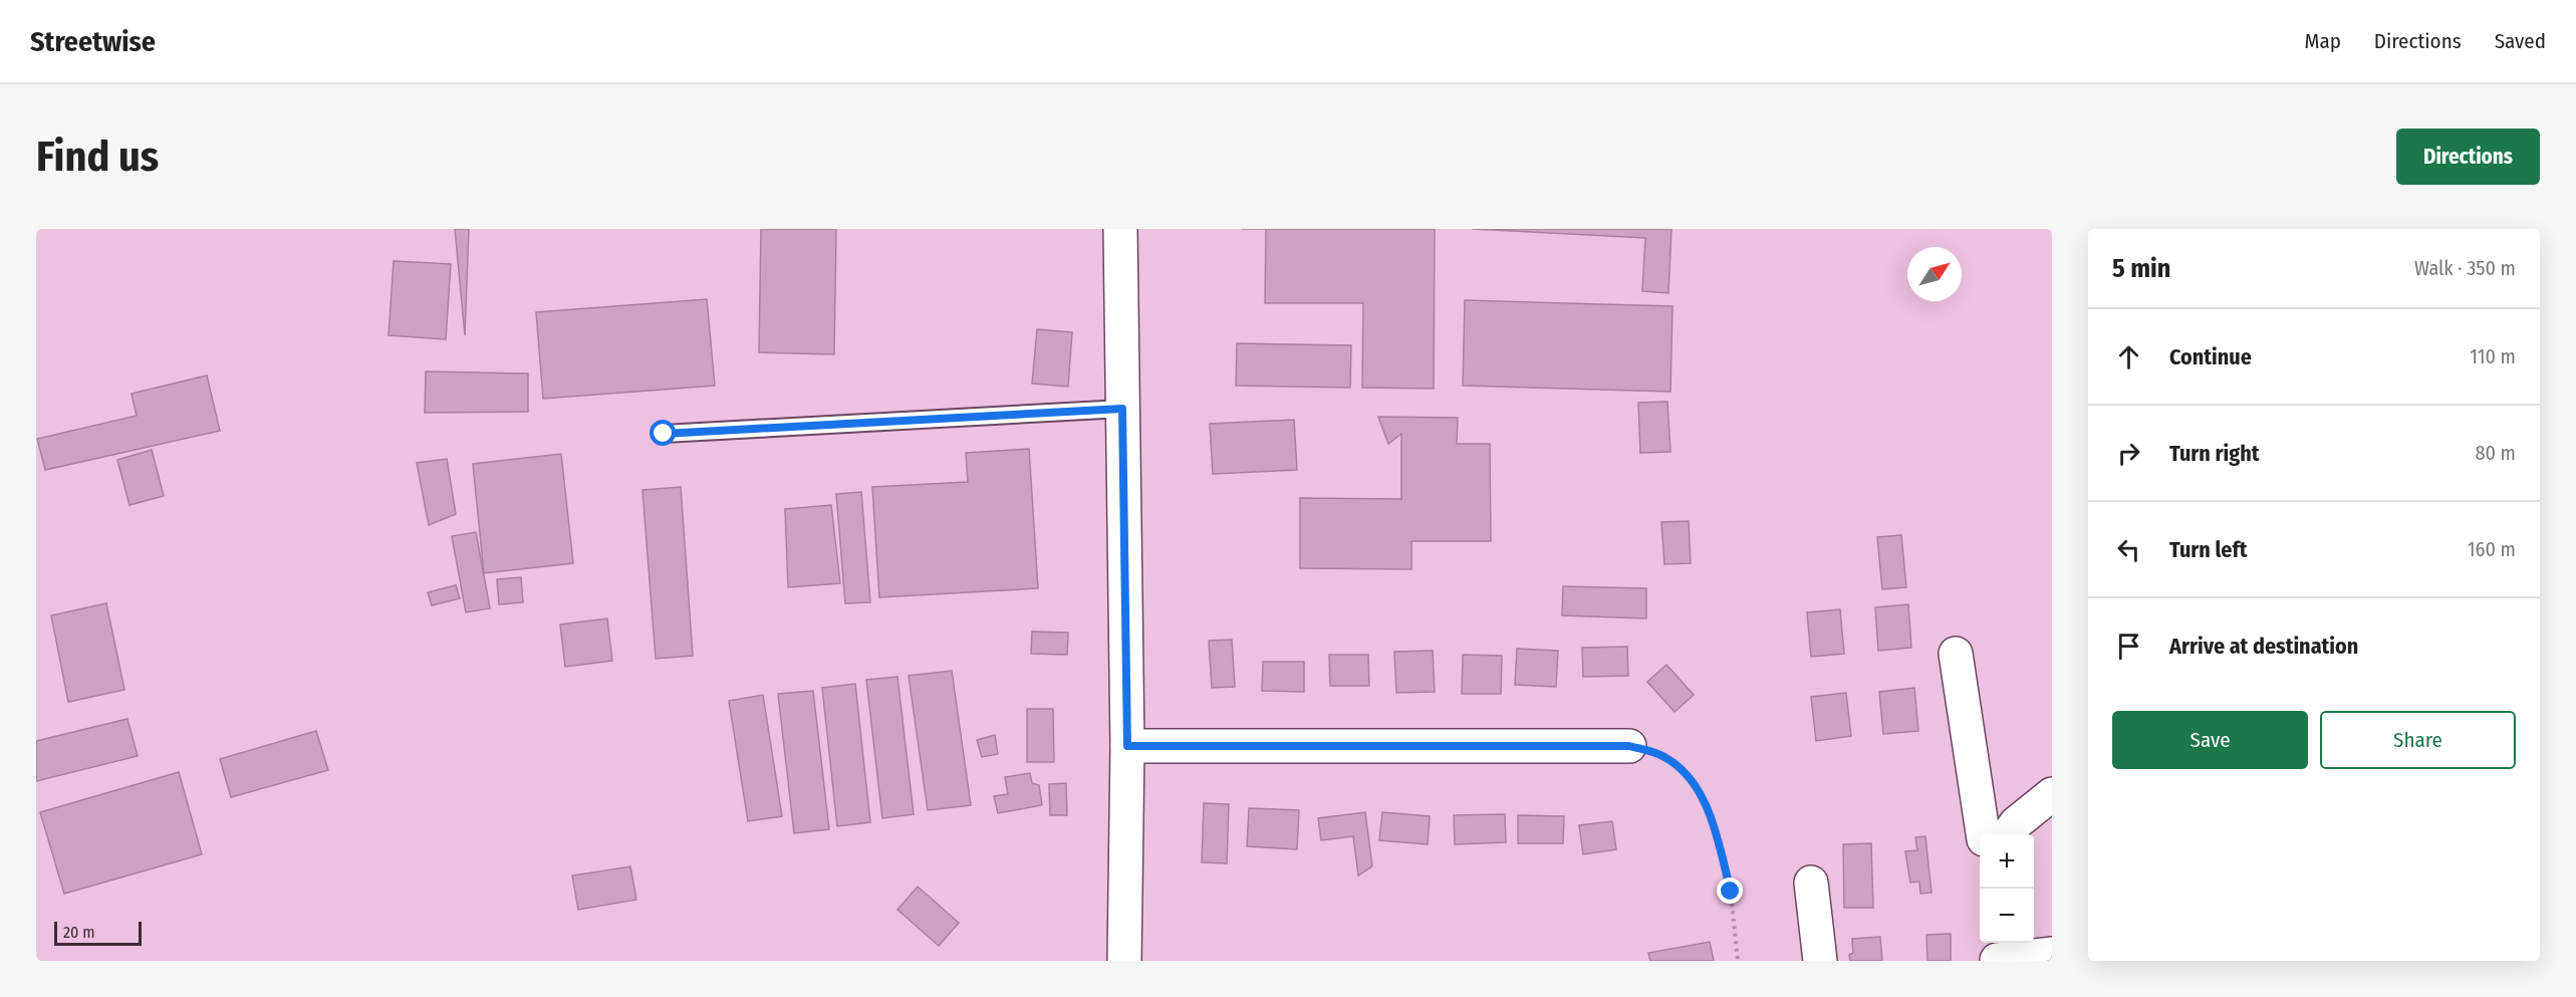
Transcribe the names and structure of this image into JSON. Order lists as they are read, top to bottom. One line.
{"scale_bar":"20 m","north":"top right","page":{"header":"Streetwise","nav":["Map","Directions","Saved"],"buttons":["Directions",["Save","Share"]],"title":"Find us","heading":["5 min","Walk · 350 m"],"list":[["Continue","110 m"],["Turn right","80 m"],["Turn left","160 m"],"Arrive at destination"],"map_buttons":["+","−"],"scale":"20 m"}}
